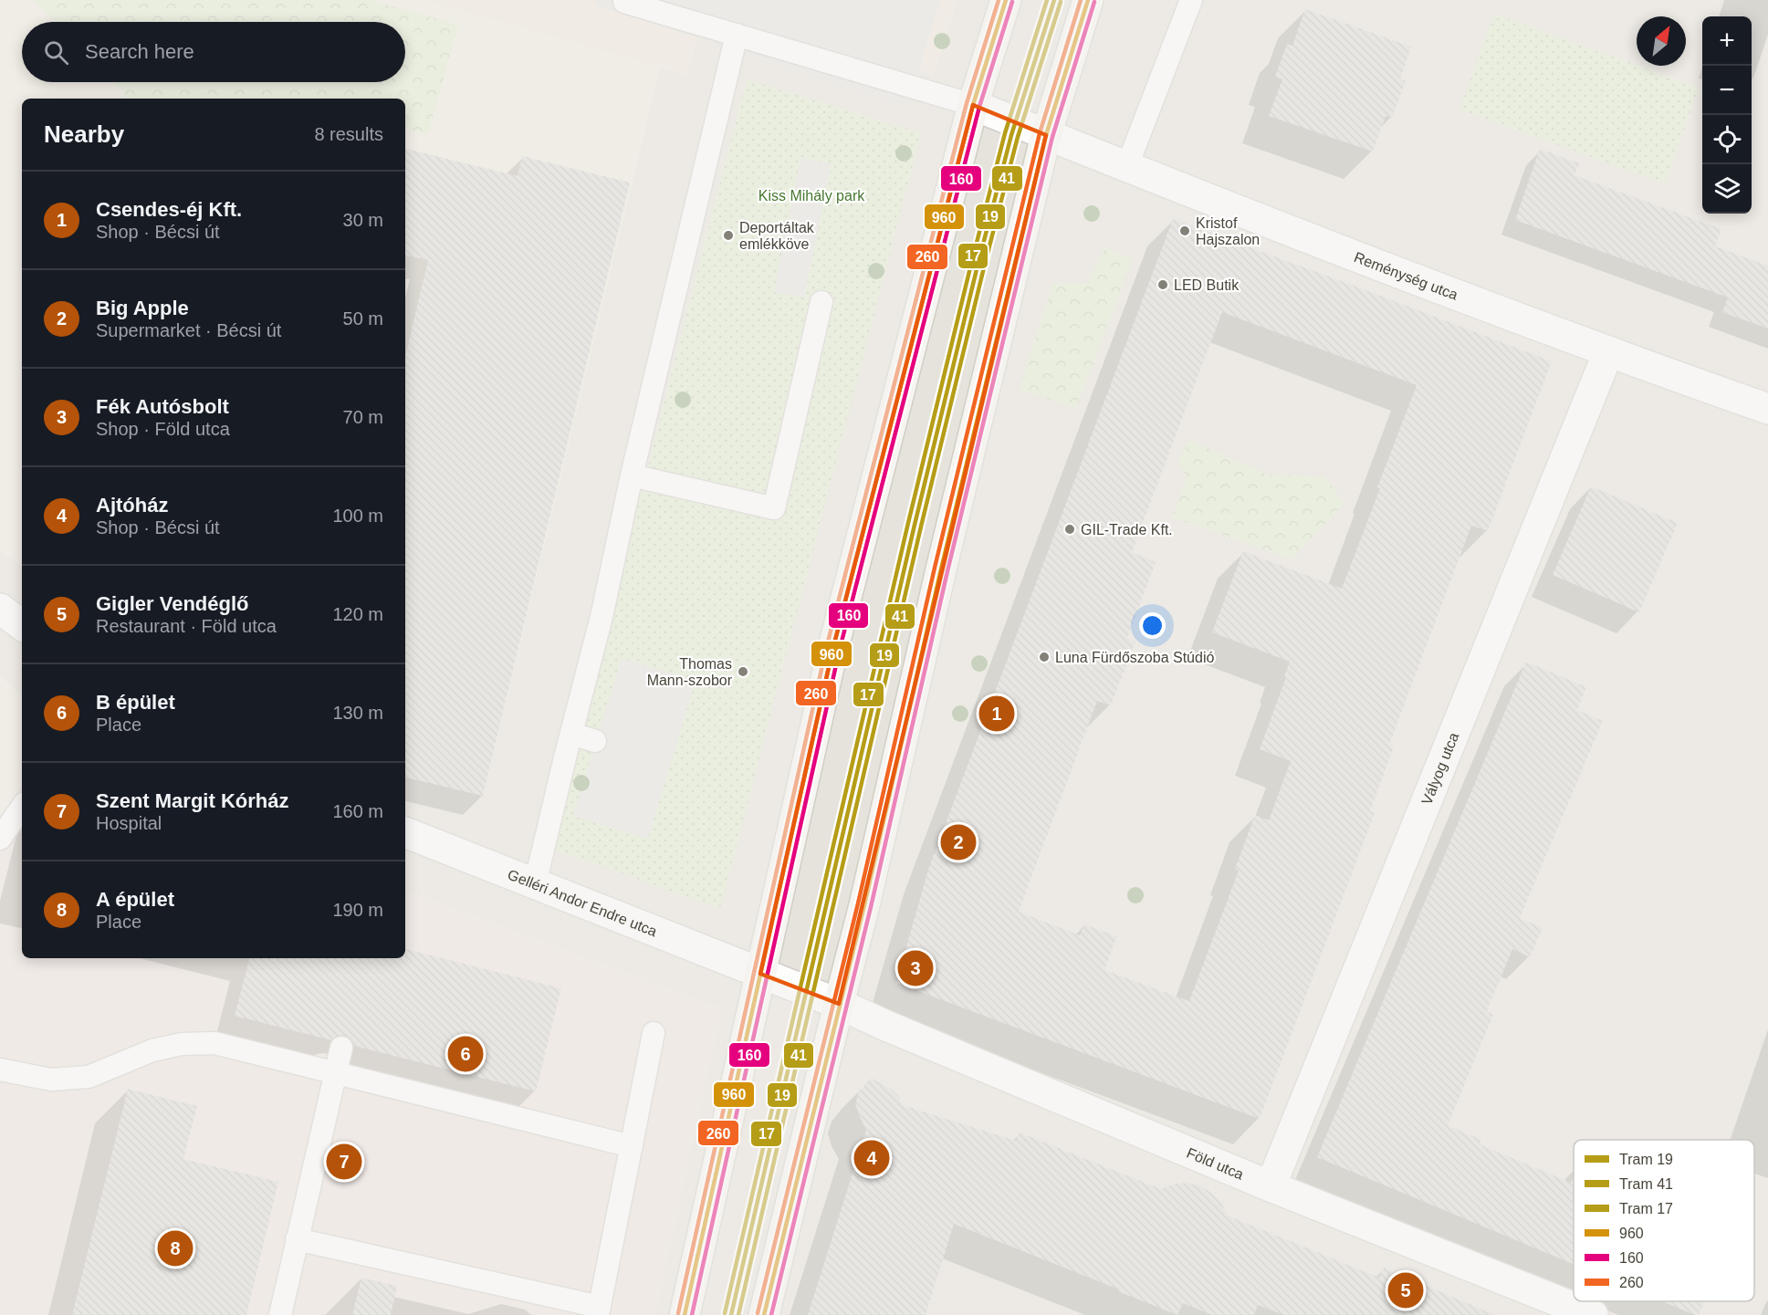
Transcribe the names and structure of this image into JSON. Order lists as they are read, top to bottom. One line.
{"streets":{"street":["Reménység utca","Vályog utca","Gelléri Andor Endre utca","Föld utca"]},"crossings":[["Reménység utca","Vályog utca"],["Vályog utca","Föld utca"],["Gelléri Andor Endre utca","Föld utca"]],"parks":["Kiss Mihály park"],"places":["Kristof Hajszalon","Deportáltak emlékköve","LED Butik","GIL-Trade Kft.","Luna Fürdőszoba Stúdió","Thomas Mann-szobor"],"lines":["tram line 19","tram line 17","transit line 960","transit line 260","tram line 41","transit line 160"],"legend":["Tram 19","Tram 41","Tram 17","960","160","260"],"north":"top right","page":{"map_buttons":["+","−"],"search":"Search here","heading":["Nearby","8 results"],"list":[{"mark":"1","name":"Csendes-éj Kft.","note":"Shop · Bécsi út","value":"30 m"},{"mark":"2","name":"Big Apple","note":"Supermarket · Bécsi út","value":"50 m"},{"mark":"3","name":"Fék Autósbolt","note":"Shop · Föld utca","value":"70 m"},{"mark":"4","name":"Ajtóház","note":"Shop · Bécsi út","value":"100 m"},{"mark":"5","name":"Gigler Vendéglő","note":"Restaurant · Föld utca","value":"120 m"},{"mark":"6","name":"B épület","note":"Place","value":"130 m"},{"mark":"7","name":"Szent Margit Kórház","note":"Hospital","value":"160 m"},{"mark":"8","name":"A épület","note":"Place","value":"190 m"}],"pins":["1","2","3","6","4","7","8","5"]}}
